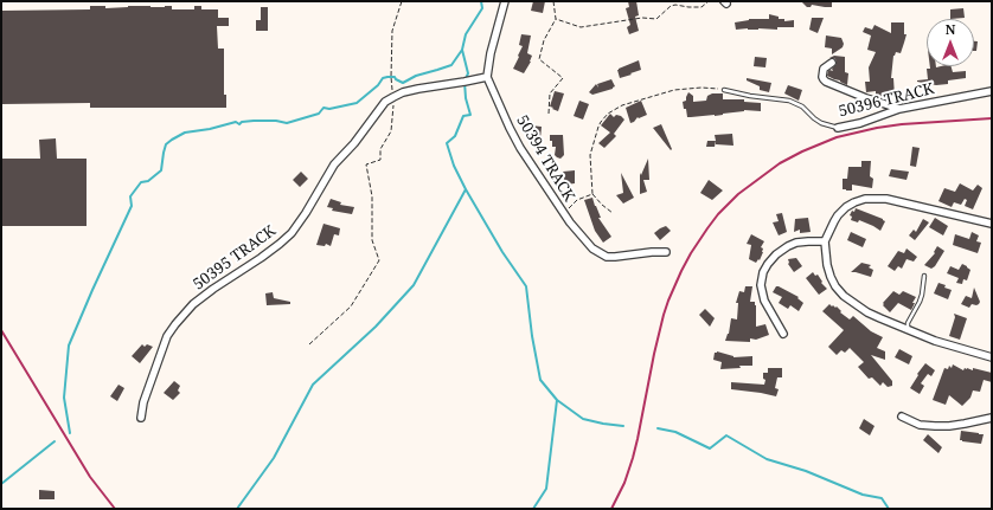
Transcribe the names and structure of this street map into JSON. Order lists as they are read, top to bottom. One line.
{"streets":{"street":["50396 TRACK","50394 TRACK","50395 TRACK"]},"crossings":[["50394 TRACK","50395 TRACK"]],"north":"top"}
